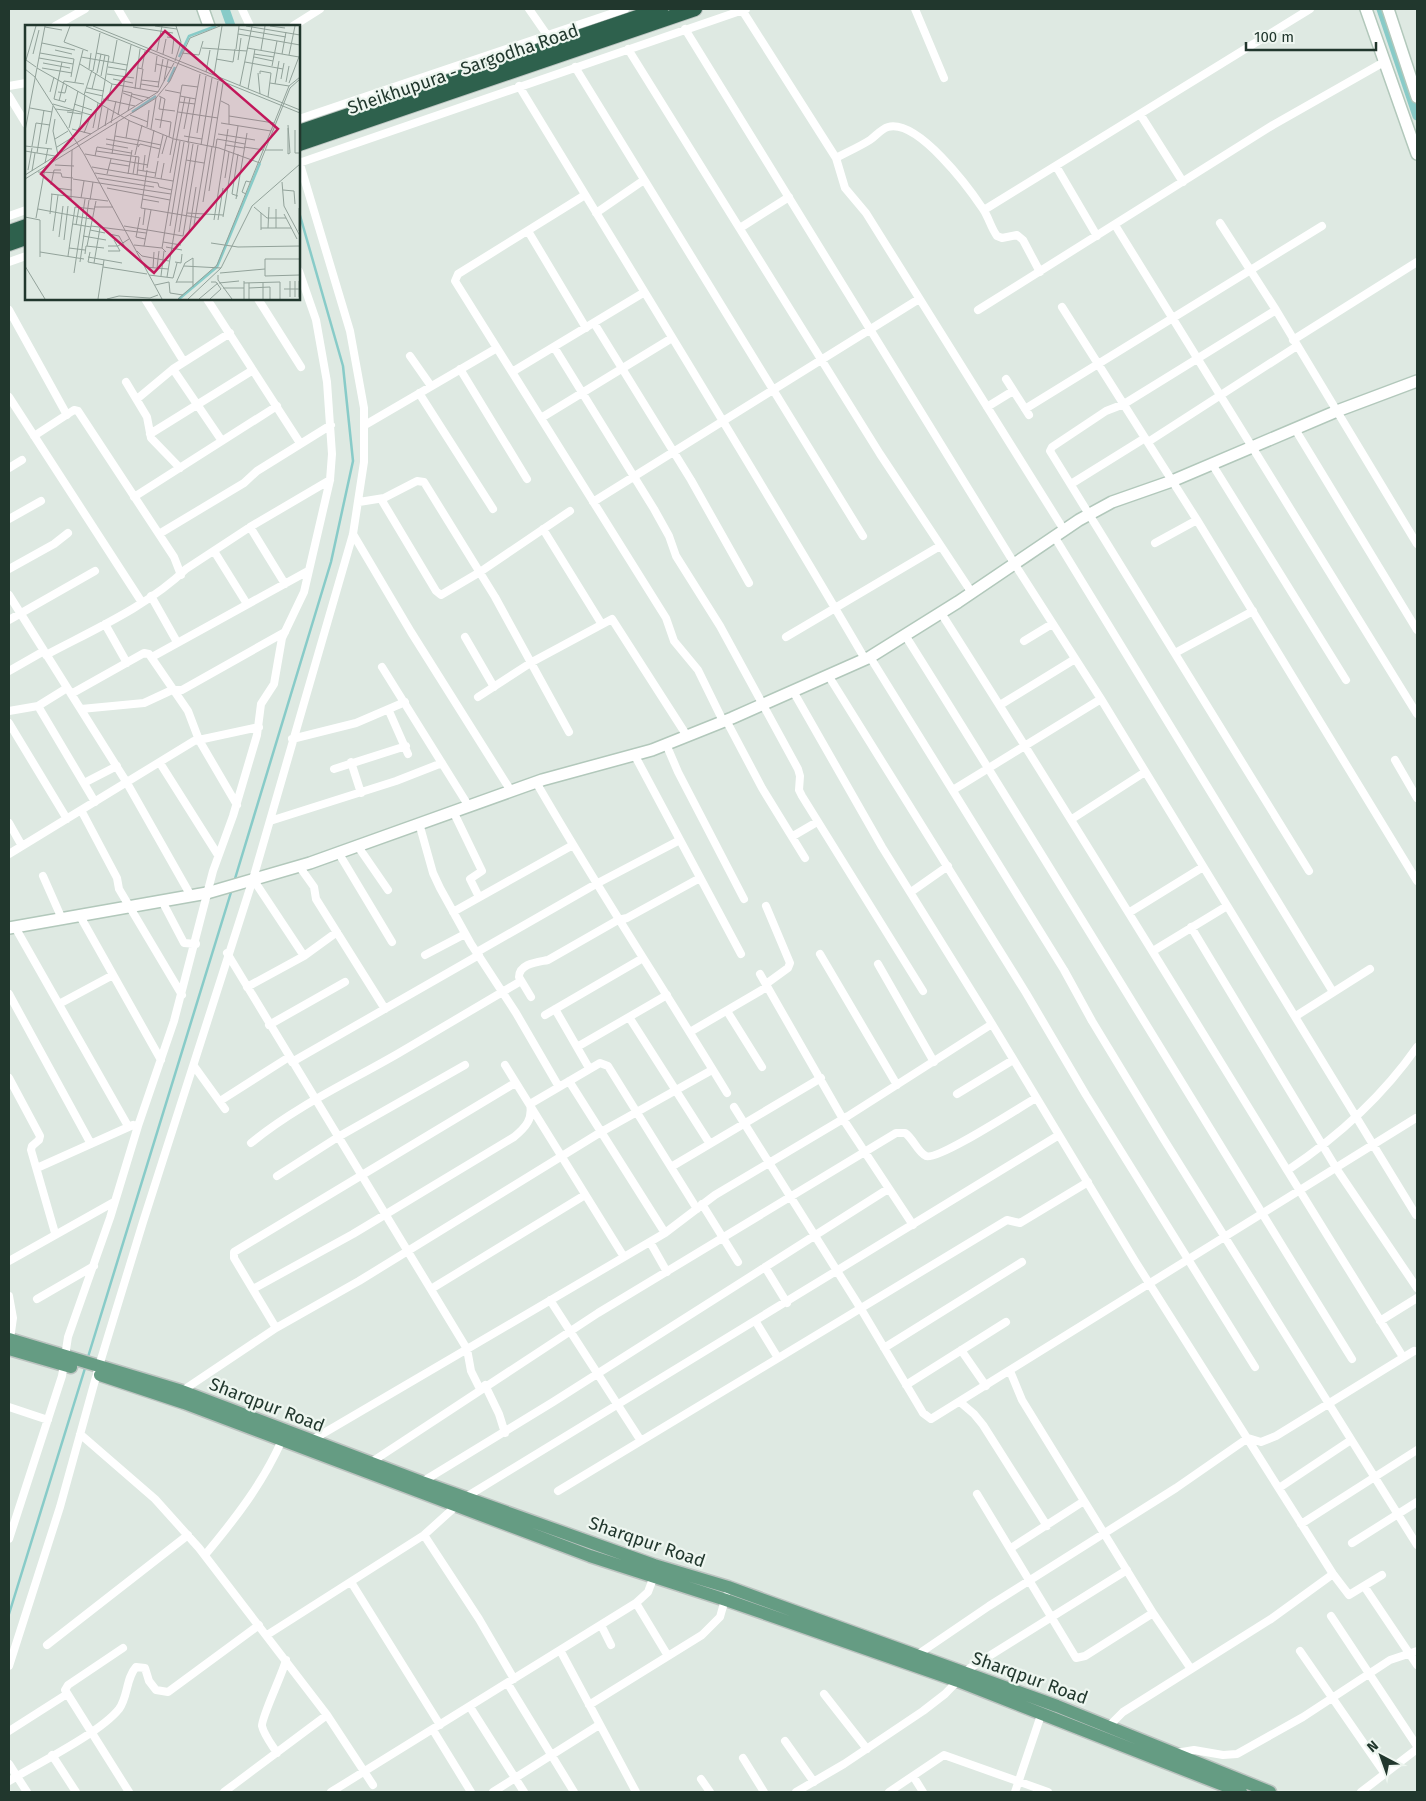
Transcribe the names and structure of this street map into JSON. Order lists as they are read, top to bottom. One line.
{"streets":{"highway":["Sheikhupura - Sargodha Road"],"main road":["Sharqpur Road"]},"scale_bar":"100 m","north":"top left"}
